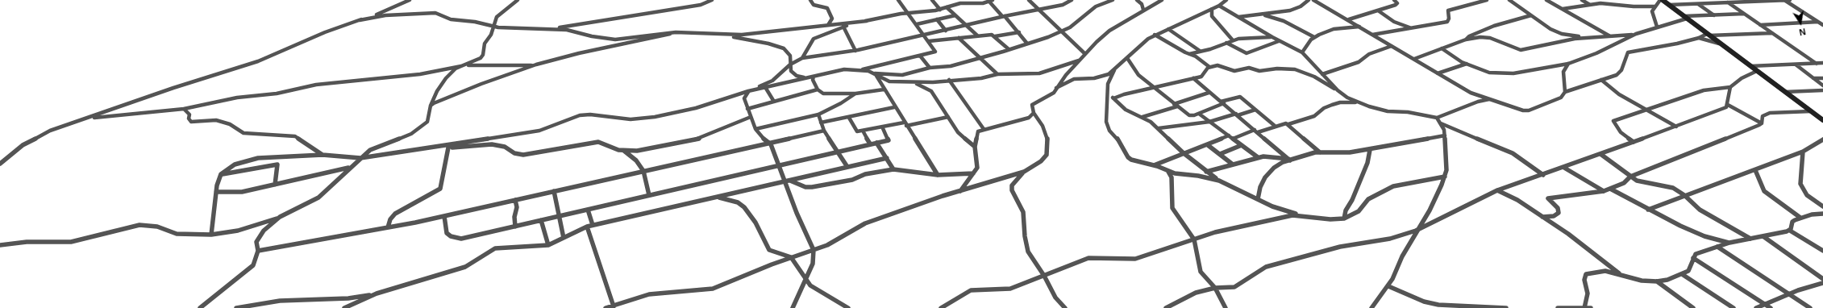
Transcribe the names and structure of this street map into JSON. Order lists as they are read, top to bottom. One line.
{"north":"bottom"}
